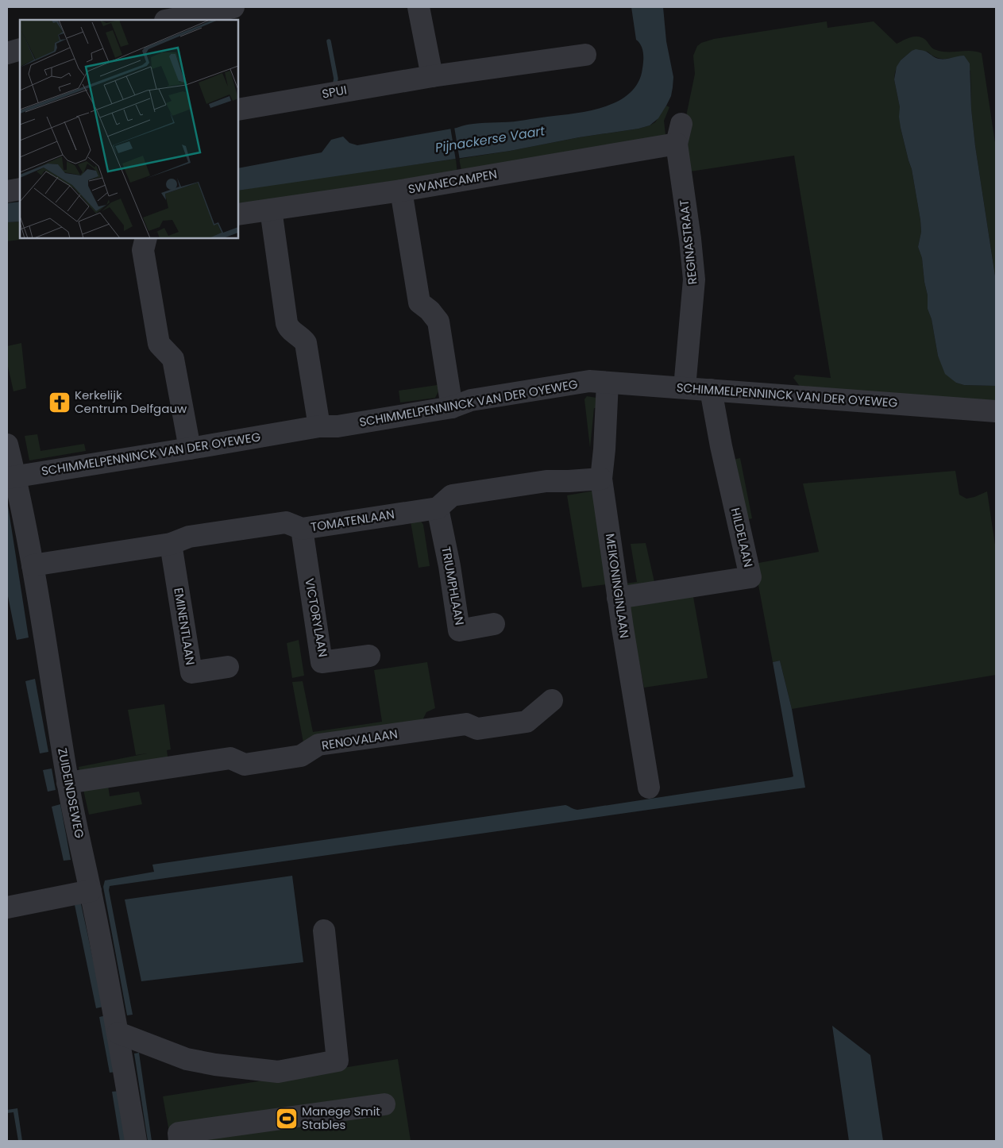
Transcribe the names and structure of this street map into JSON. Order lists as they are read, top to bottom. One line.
{"streets":{"street":["SPUI","SWANECAMPEN","REGINASTRAAT","SCHIMMELPENNINCK VAN DER OYEWEG","TOMATENLAAN","HILDELAAN","TRIUMPHLAAN","MEIKONINGINLAAN","VICTORYLAAN","EMINENTLAAN","RENOVALAAN","ZUIDEINDSEWEG"]},"crossings":[["SWANECAMPEN","REGINASTRAAT"],["REGINASTRAAT","SCHIMMELPENNINCK VAN DER OYEWEG"],["SCHIMMELPENNINCK VAN DER OYEWEG","HILDELAAN"],["SCHIMMELPENNINCK VAN DER OYEWEG","MEIKONINGINLAAN"],["SCHIMMELPENNINCK VAN DER OYEWEG","ZUIDEINDSEWEG"],["TOMATENLAAN","TRIUMPHLAAN"],["TOMATENLAAN","VICTORYLAAN"],["TOMATENLAAN","EMINENTLAAN"],["TOMATENLAAN","ZUIDEINDSEWEG"],["HILDELAAN","MEIKONINGINLAAN"],["RENOVALAAN","ZUIDEINDSEWEG"]],"water":["Pijnackerse Vaart"],"places":{"church":["Kerkelijk Centrum Delfgauw"],"sports":["Manege Smit Stables"]}}
